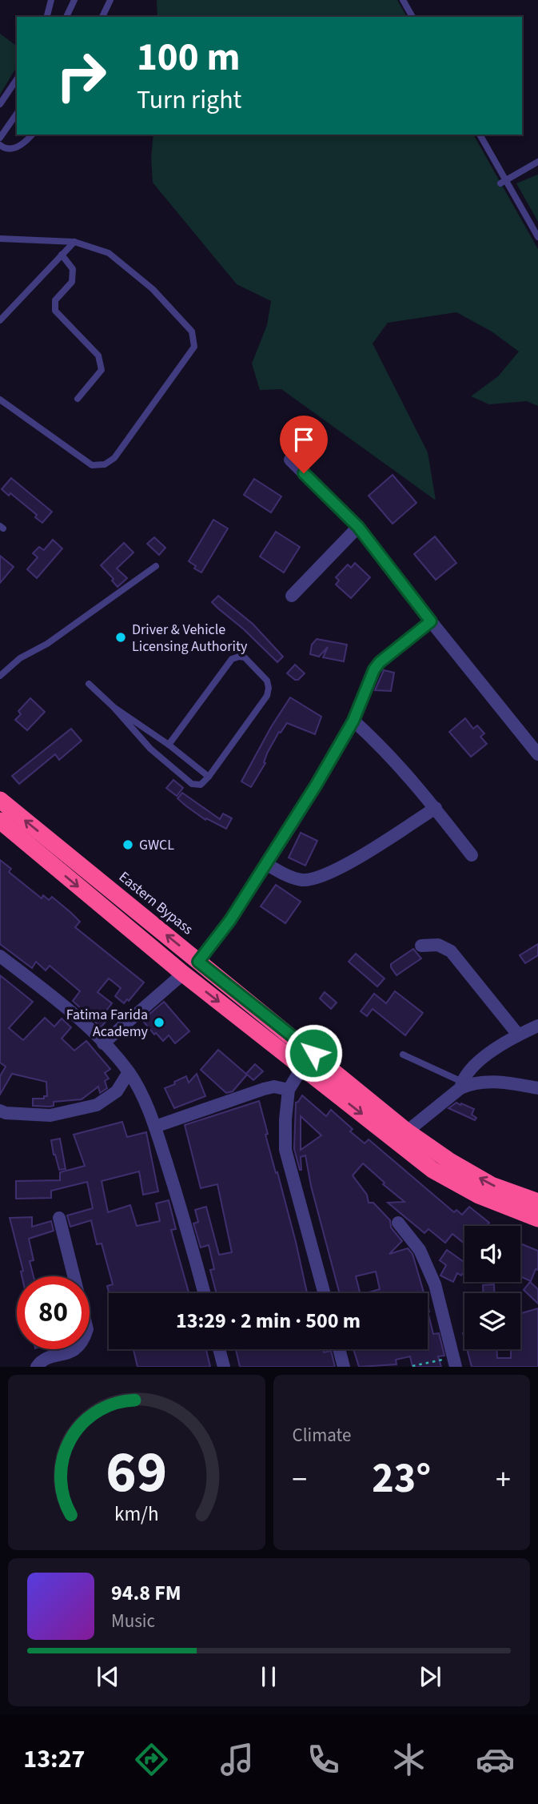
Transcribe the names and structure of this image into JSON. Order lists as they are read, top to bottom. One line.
{"streets":{"highway":["Eastern Bypass"]},"places":["Driver & Vehicle Licensing Authority","GWCL","Fatima Farida Academy"],"page":{"turn":["100 m","Turn right"],"limit":"80","trip":"13:29 · 2 min · 500 m","tile":"Climate","heat":["−","23°","+"],"song":["94.8 FM","Music"],"tabs":"13:27","gauge":["69","km/h"]}}
